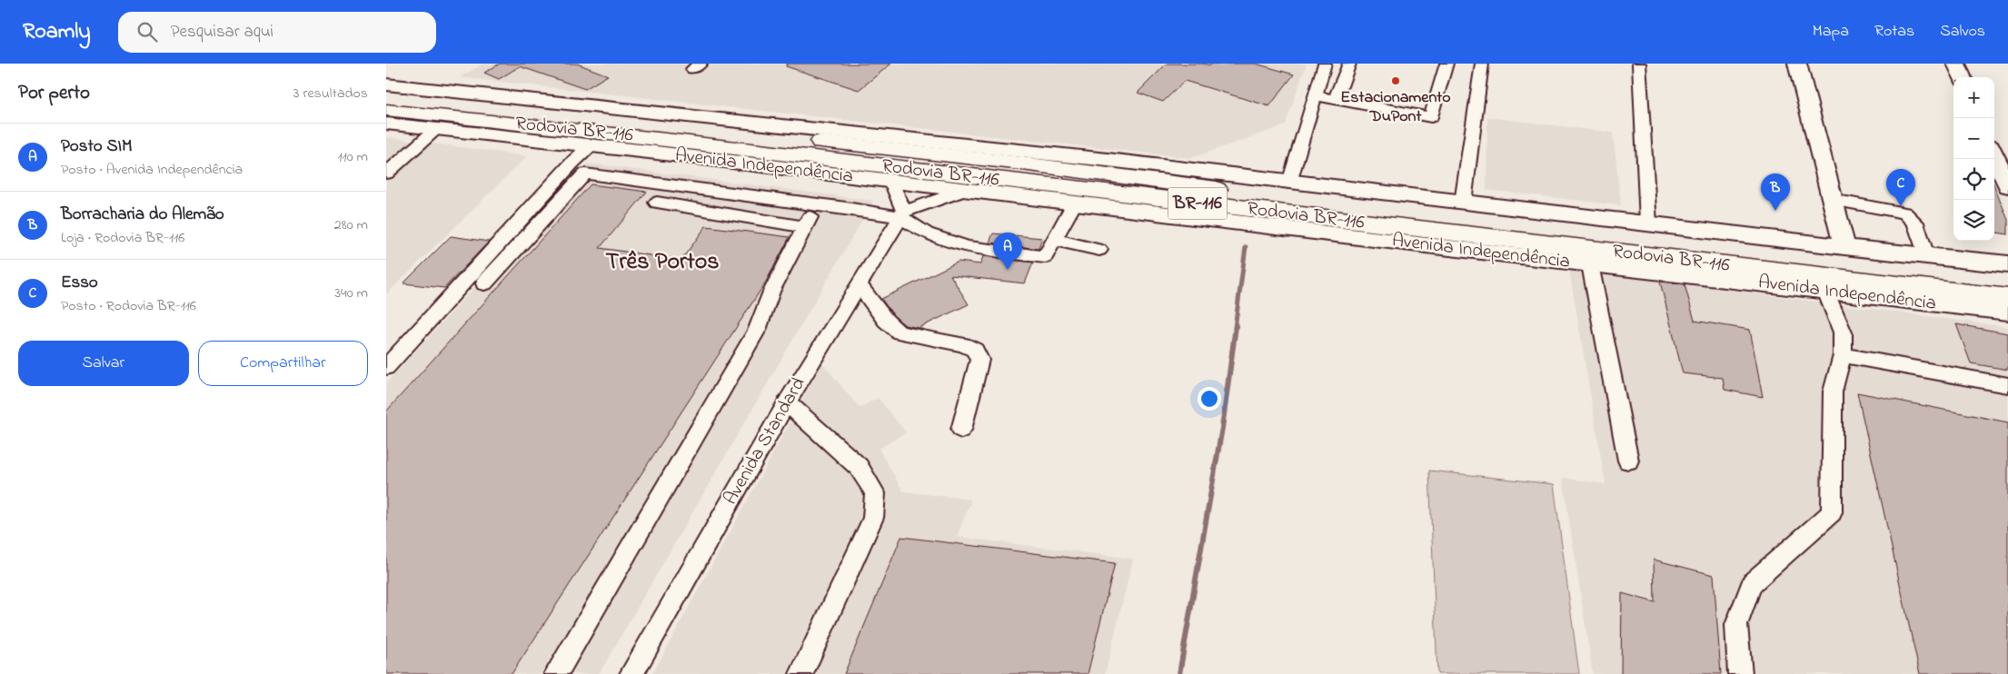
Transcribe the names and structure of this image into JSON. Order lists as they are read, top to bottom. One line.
{"streets":{"highway":["Rodovia BR-116","BR-116"],"main road":["Avenida Independência"],"street":["Avenida Standard"]},"districts":["Três Portos"],"places":["Estacionamento DuPont"],"page":{"header":"Roamly","search":"Pesquisar aqui","nav":["Mapa","Rotas","Salvos"],"heading":["Por perto","3 resultados"],"map_buttons":["+","−"],"list":[{"mark":"A","name":"Posto SIM","note":"Posto · Avenida Independência","value":"110 m"},{"mark":"B","name":"Borracharia do Alemão","note":"Loja · Rodovia BR-116","value":"280 m"},{"mark":"C","name":"Esso","note":"Posto · Rodovia BR-116","value":"340 m"}],"pins":["C","B","A"],"buttons":["Salvar","Compartilhar"]}}
